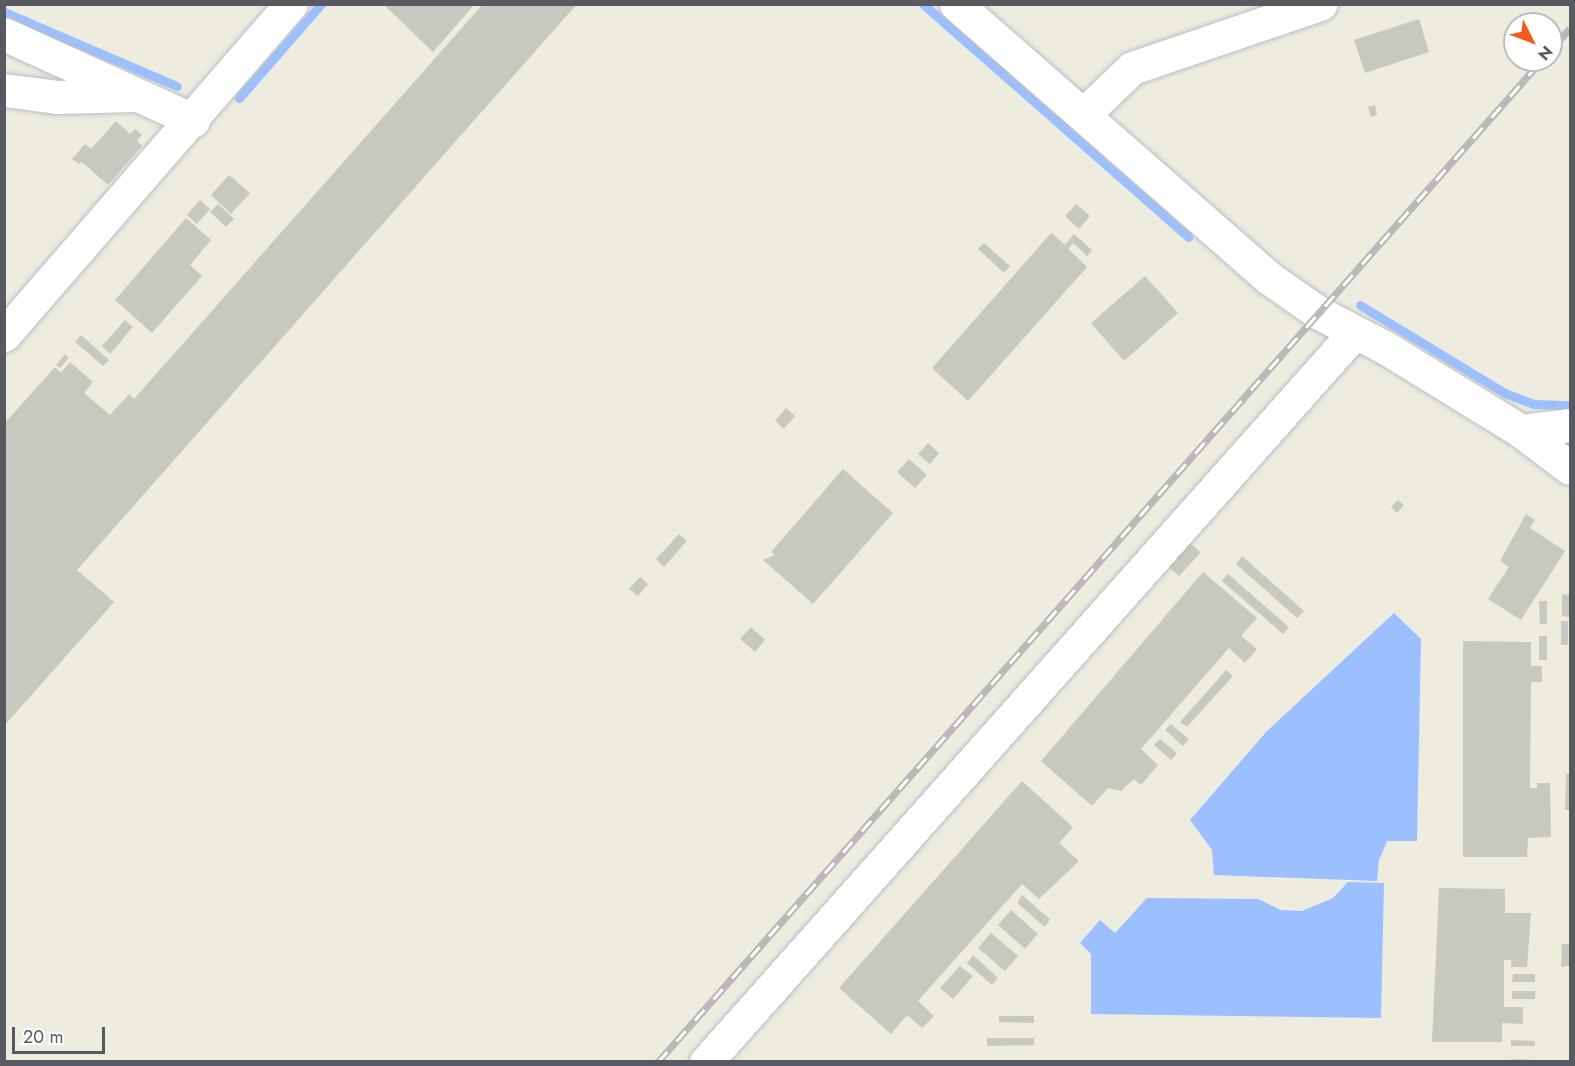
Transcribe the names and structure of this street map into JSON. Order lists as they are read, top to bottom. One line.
{"scale_bar":"20 m","north":"bottom right"}
